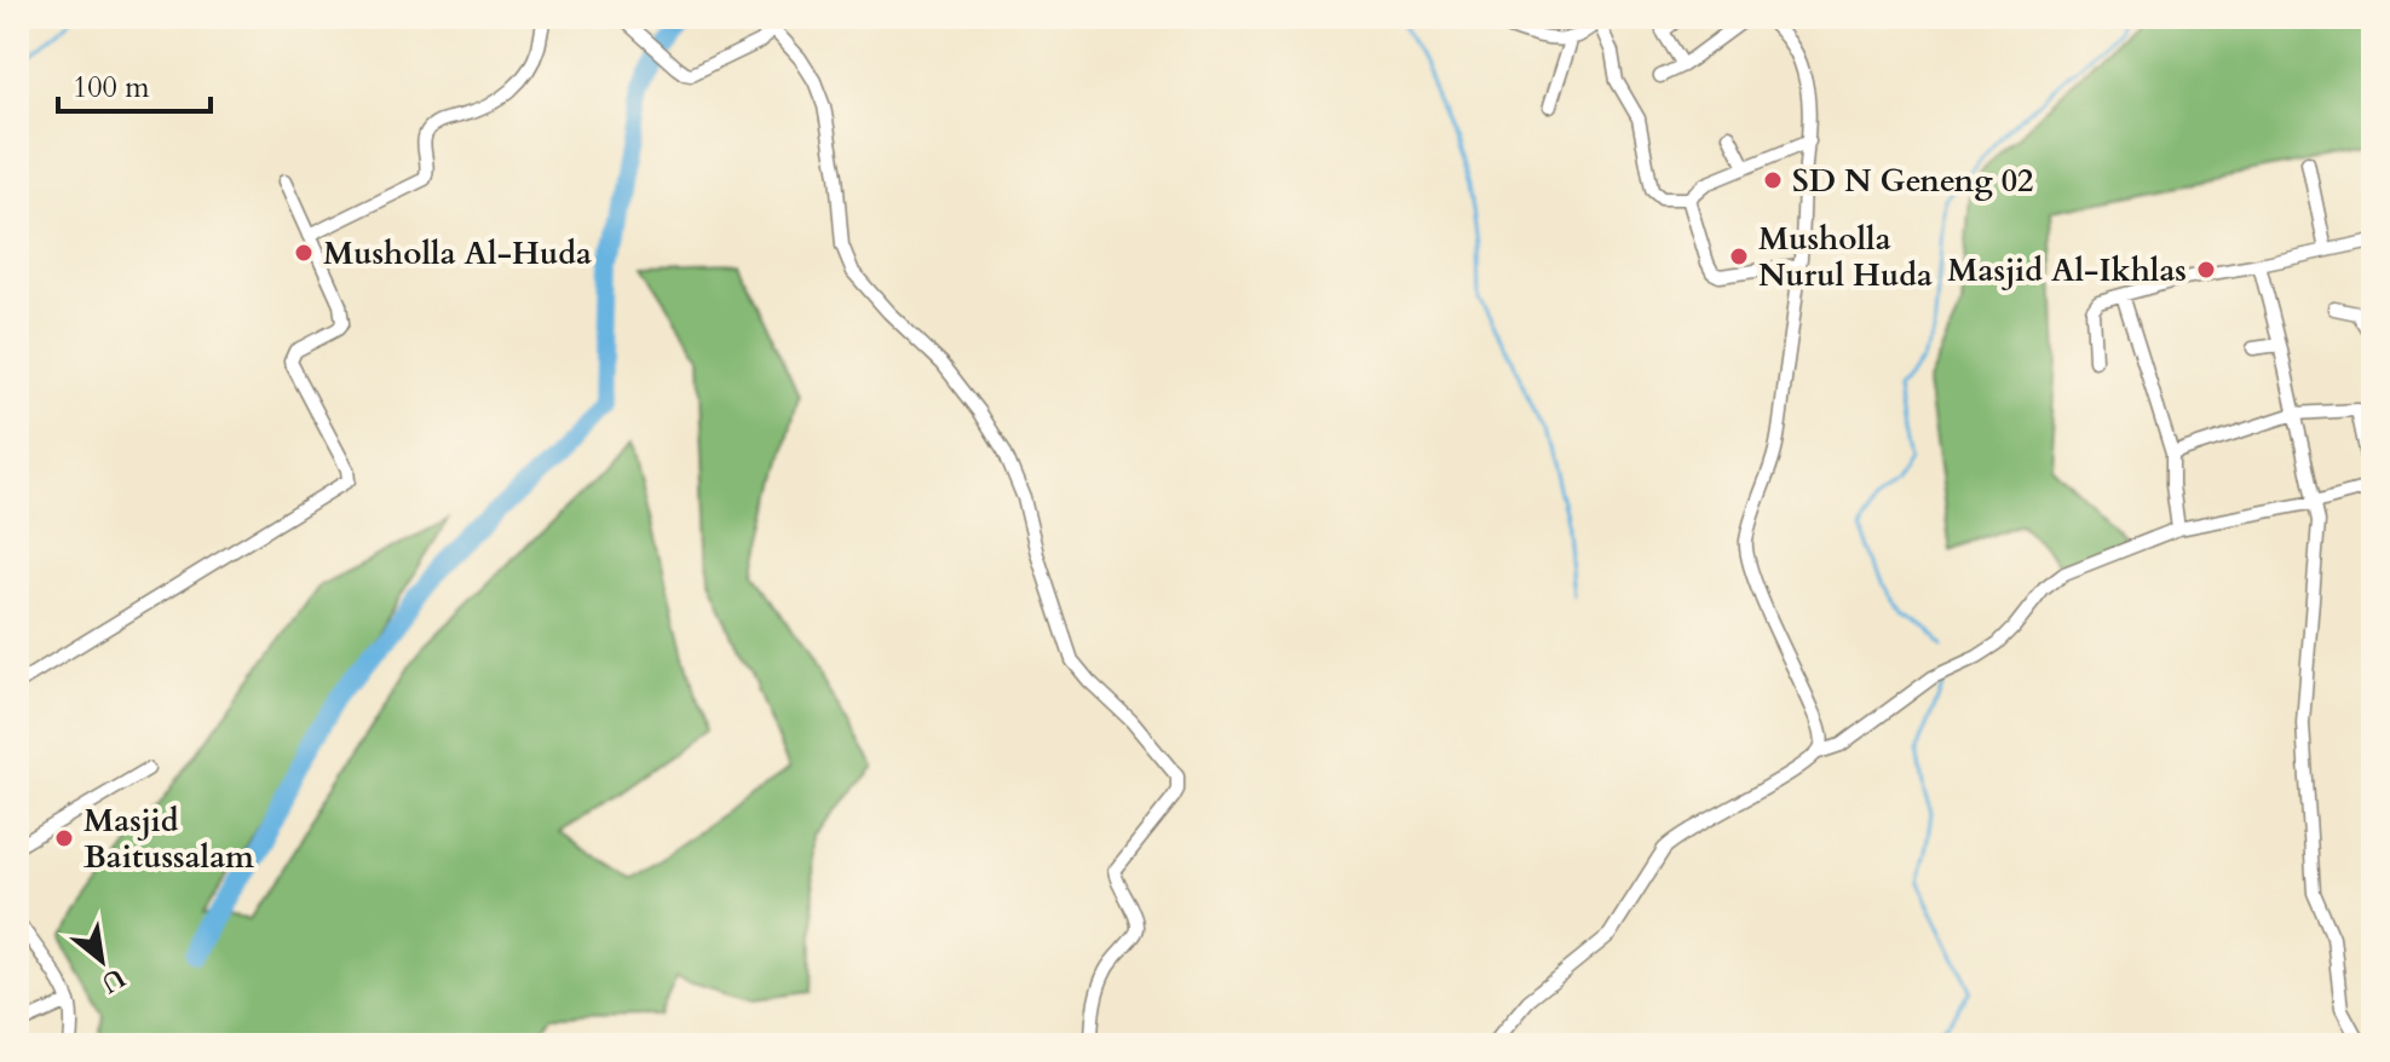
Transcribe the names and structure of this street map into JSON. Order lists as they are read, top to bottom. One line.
{"places":["SD N Geneng 02","Musholla Al-Huda","Musholla Nurul Huda","Masjid Al-Ikhlas","Masjid Baitussalam"],"scale_bar":"100 m","north":"bottom right"}
